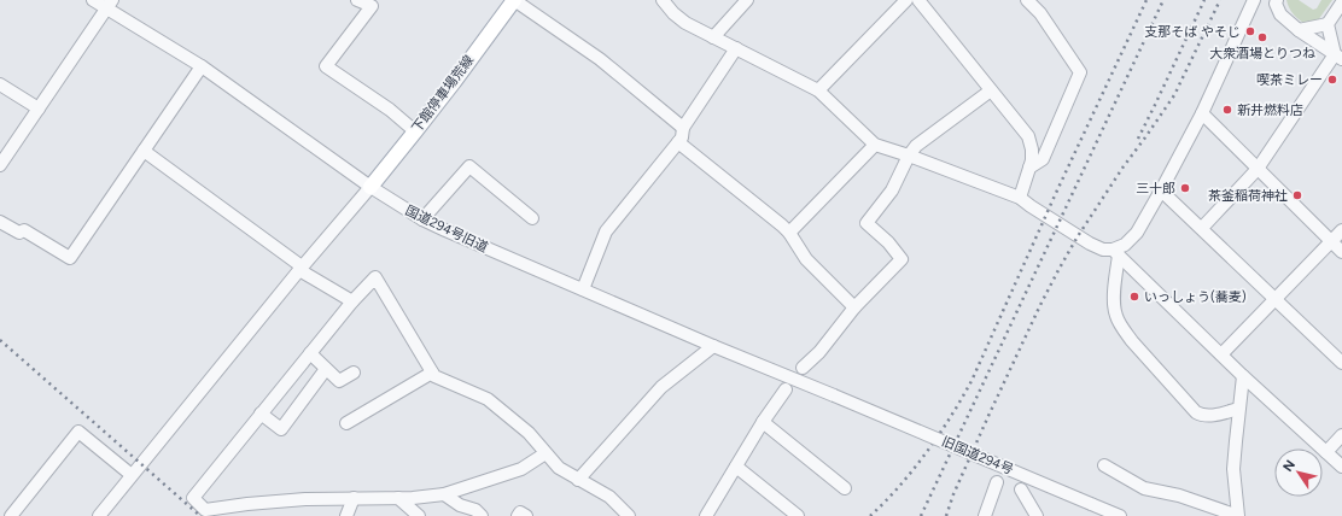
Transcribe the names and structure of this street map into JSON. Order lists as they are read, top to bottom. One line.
{"streets":{"main road":["下館停車場荒線"],"street":["国道294号旧道","旧国道294号"]},"crossings":[["下館停車場荒線","国道294号旧道"],["国道294号旧道","旧国道294号"]],"places":["支那そば やそじ","大衆酒場とりつね","喫茶ミレー","新井燃料店","三十郎","茶釜稲荷神社","いっしょう(蕎麦)"],"north":"top left"}
